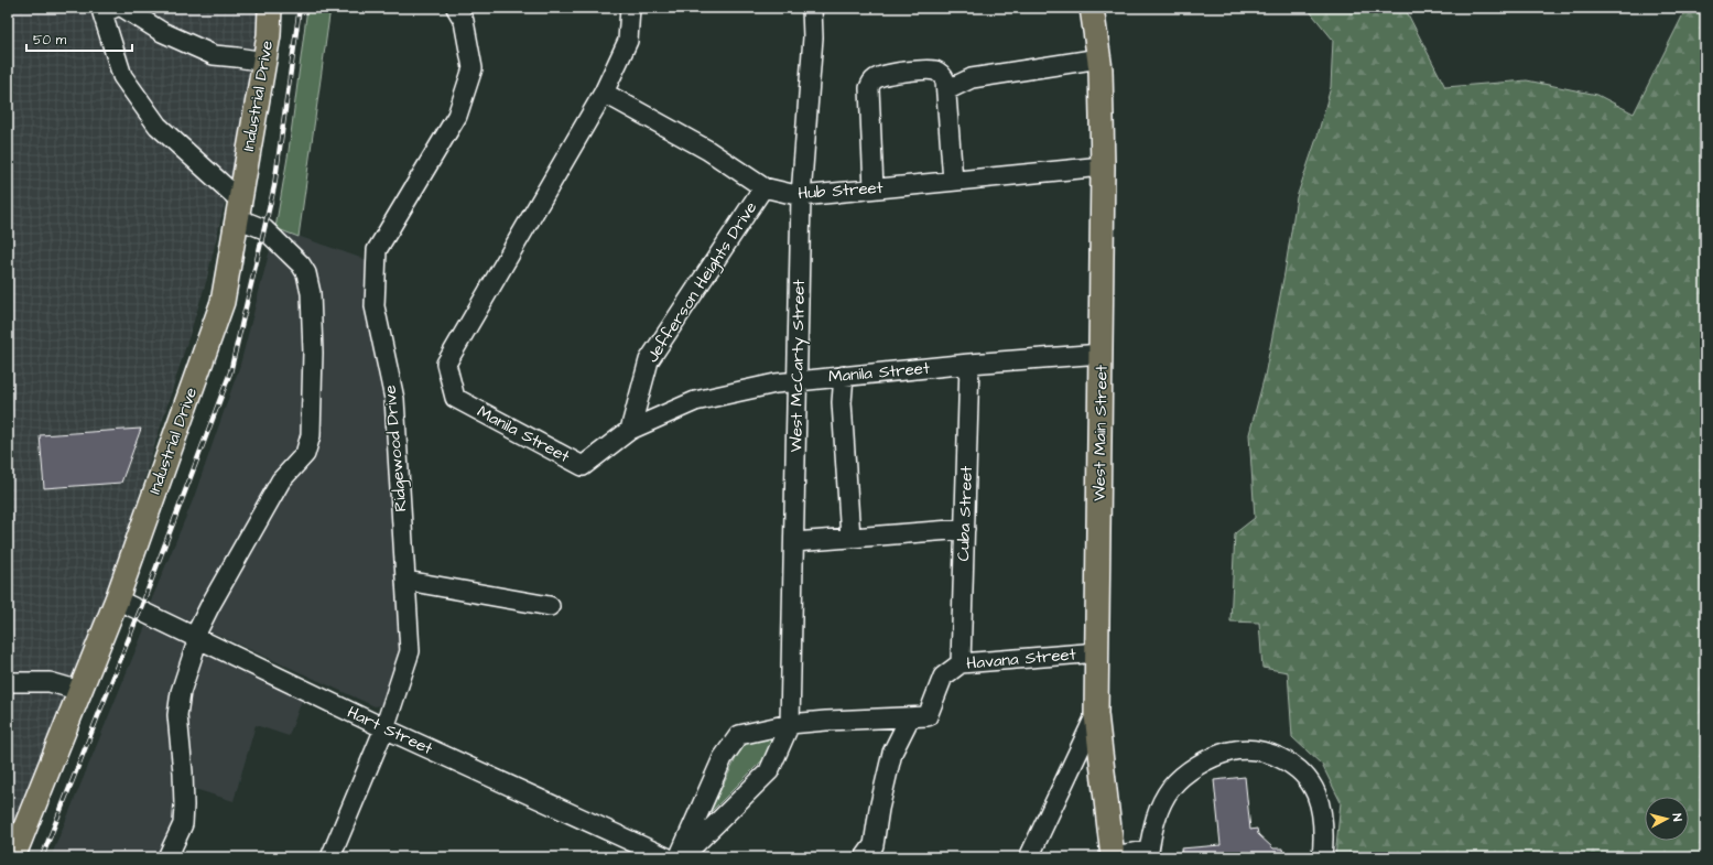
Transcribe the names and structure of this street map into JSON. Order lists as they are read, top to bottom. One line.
{"streets":{"main road":["Industrial Drive","West Main Street"],"street":["Hub Street","Jefferson Heights Drive","West McCarty Street","Manila Street","Ridgewood Drive","Cuba Street","Havana Street","Hart Street"]},"crossings":[["Industrial Drive","Hart Street"],["Hub Street","Jefferson Heights Drive"],["Hub Street","West McCarty Street"],["Hub Street","Manila Street"],["Hub Street","West Main Street"],["Jefferson Heights Drive","Manila Street"],["West McCarty Street","Manila Street"],["West McCarty Street","Havana Street"],["Manila Street","West Main Street"],["Manila Street","Cuba Street"],["West Main Street","Havana Street"],["Ridgewood Drive","Hart Street"],["Cuba Street","Havana Street"]],"scale_bar":"50 m","north":"right"}
